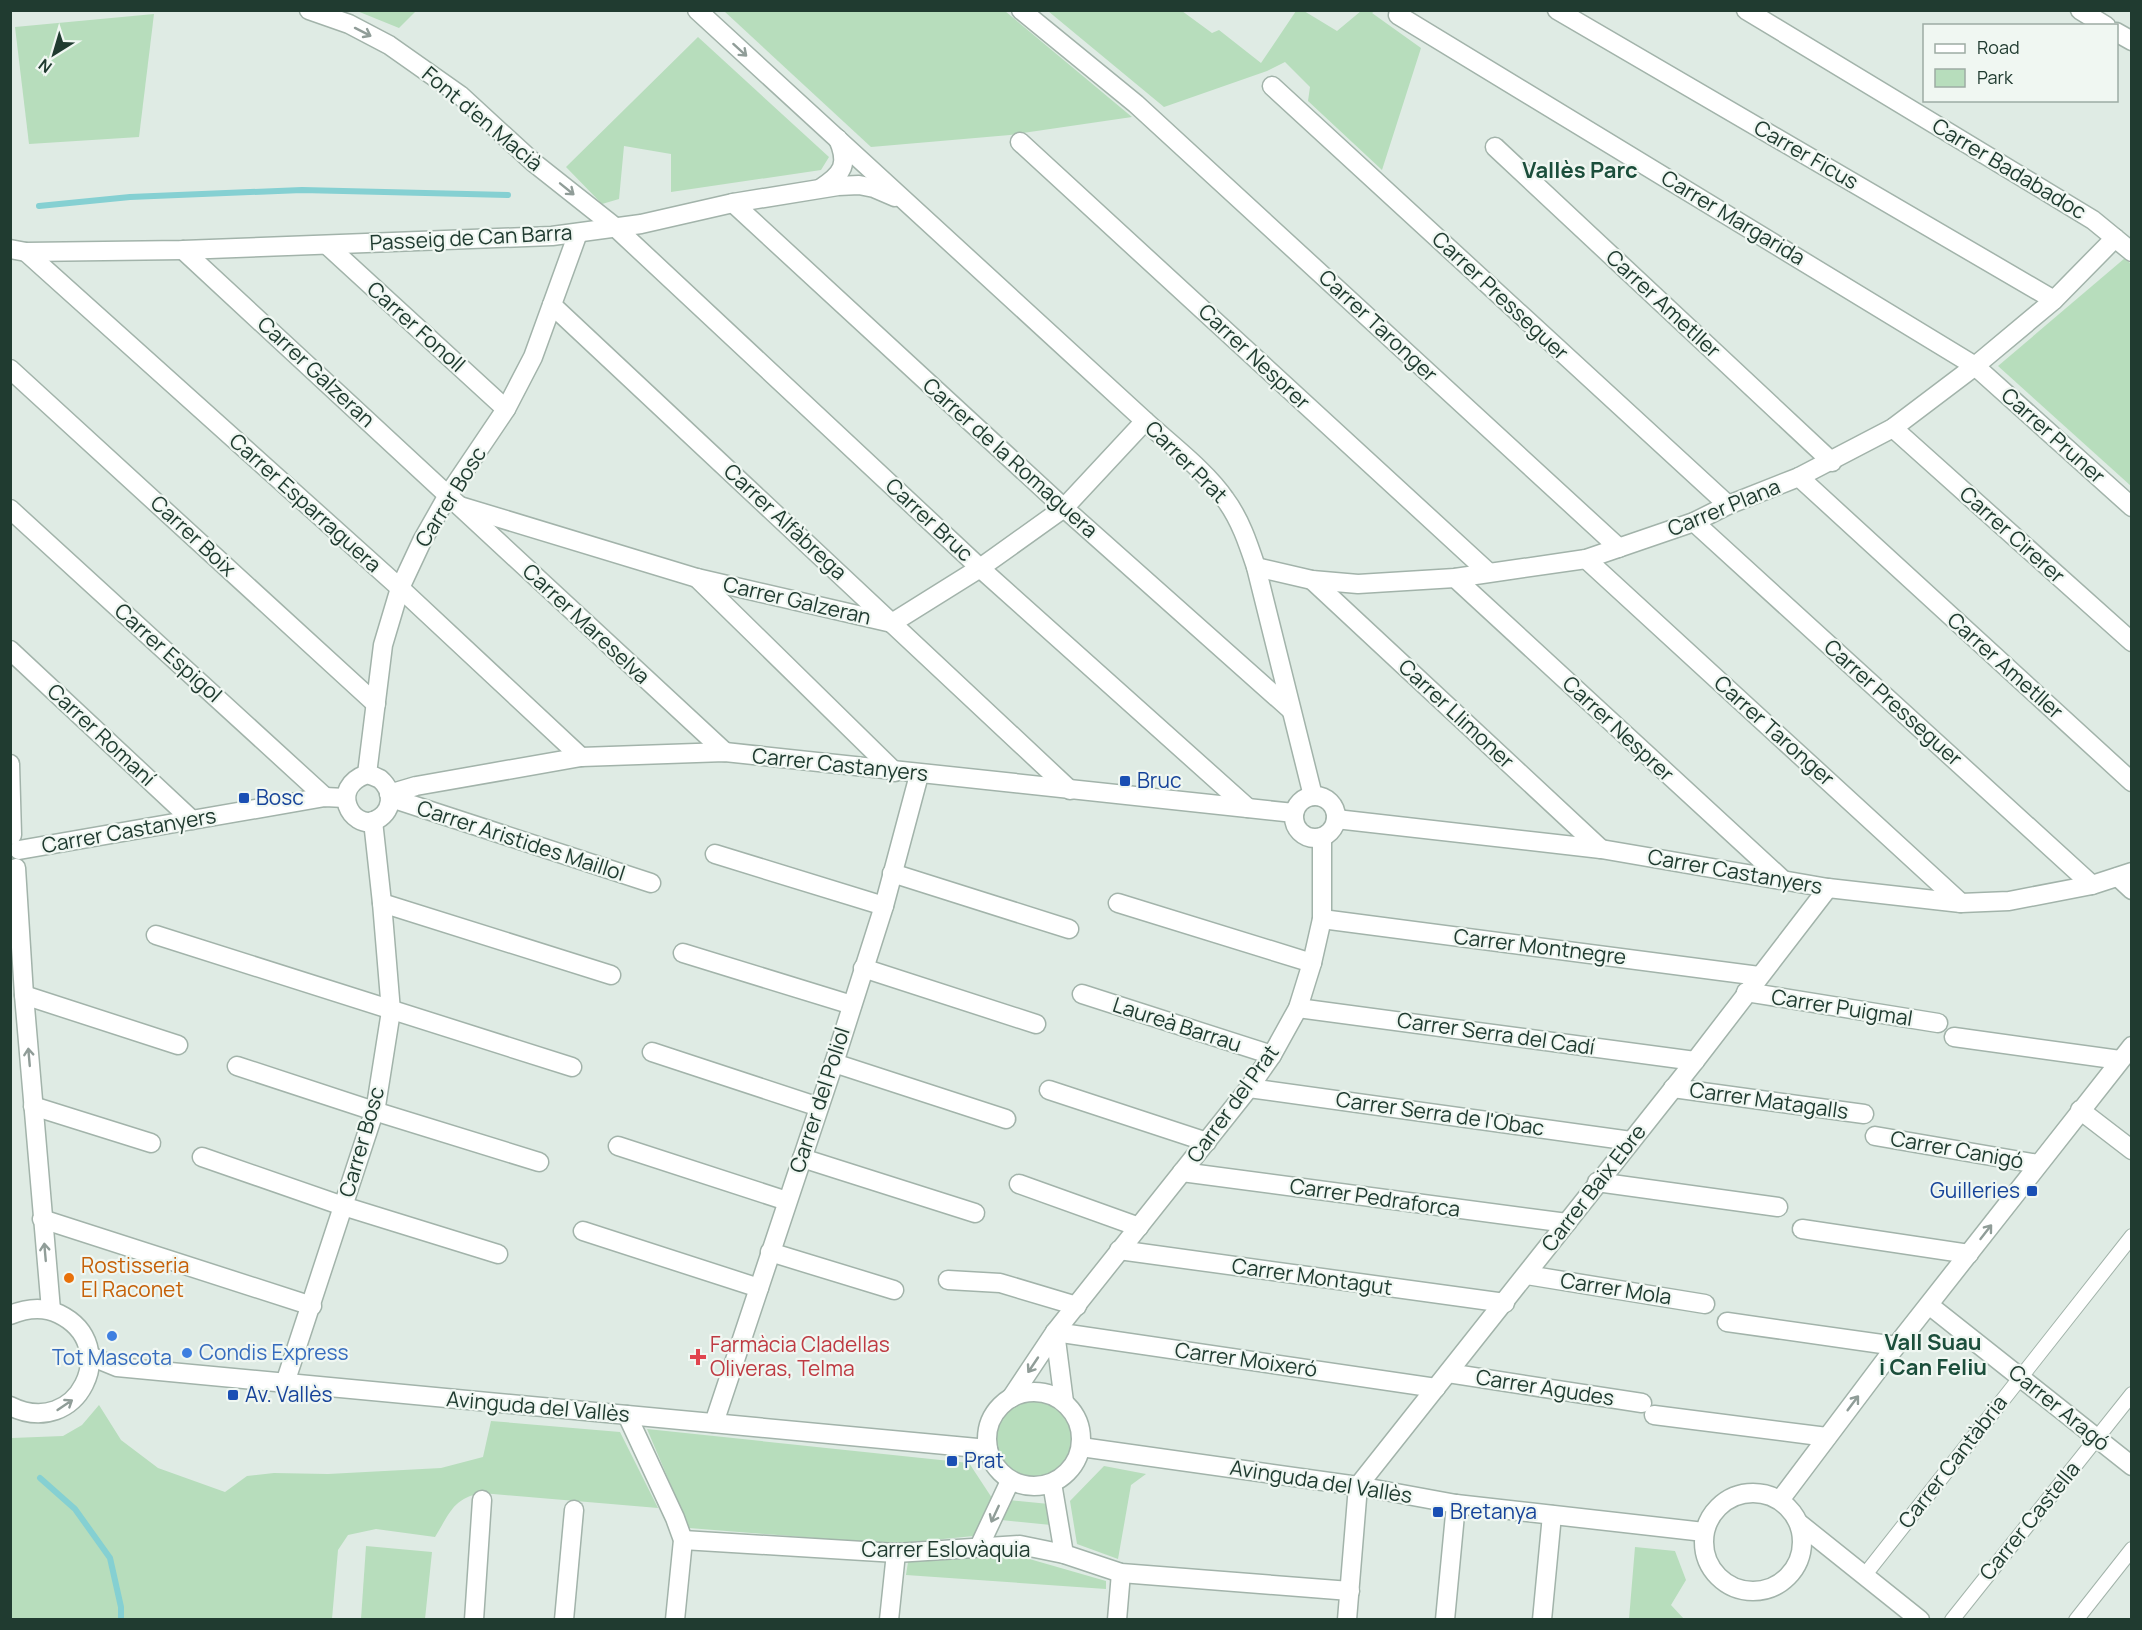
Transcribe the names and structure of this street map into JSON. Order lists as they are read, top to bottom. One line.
{"streets":{"street":["Font d'en Macià","Carrer Ficus","Carrer Badabadoc","Carrer Margarida","Passeig de Can Barra","Carrer Presseguer","Carrer Ametller","Carrer Taronger","Carrer Fonoll","Carrer Nesprer","Carrer Galzeran","Carrer Pruner","Carrer de la Romaguera","Carrer Prat","Carrer Bosc","Carrer Esparraguera","Carrer Plana","Carrer Bruc","Carrer Alfàbrega","Carrer Cirerer","Carrer Boix","Carrer Mareselva","Carrer Espigol","Carrer Llimoner","Carrer Romaní","Carrer Castanyers","Carrer Aristides Maillol","Carrer Montnegre","Carrer Puigmal","Laureà Barrau","Carrer Serra del Cadí","Carrer del Poliol","Carrer Matagalls","Carrer del Prat","Carrer Serra de l'Obac","Carrer Canigó","Carrer Baix Ebre","Carrer Pedraforca","Carrer Montagut","Carrer Mola","Carrer Moixeró","Carrer Agudes","Avinguda del Vallès","Carrer Aragó","Carrer Cantàbria","Carrer Castella","Carrer Eslovàquia"]},"crossings":[["Font d'en Macià","Passeig de Can Barra"],["Font d'en Macià","Carrer Bruc"],["Carrer Ficus","Carrer Plana"],["Carrer Badabadoc","Carrer Plana"],["Carrer Margarida","Carrer Pruner"],["Carrer Margarida","Carrer Plana"],["Passeig de Can Barra","Carrer Fonoll"],["Passeig de Can Barra","Carrer Galzeran"],["Passeig de Can Barra","Carrer de la Romaguera"],["Passeig de Can Barra","Carrer Prat"],["Passeig de Can Barra","Carrer Bosc"],["Passeig de Can Barra","Carrer Esparraguera"],["Passeig de Can Barra","Carrer Bruc"],["Carrer Presseguer","Carrer Plana"],["Carrer Presseguer","Carrer Castanyers"],["Carrer Ametller","Carrer Plana"],["Carrer Taronger","Carrer Plana"],["Carrer Taronger","Carrer Castanyers"],["Carrer Fonoll","Carrer Bosc"],["Carrer Nesprer","Carrer Plana"],["Carrer Nesprer","Carrer Castanyers"],["Carrer Galzeran","Carrer de la Romaguera"],["Carrer Galzeran","Carrer Prat"],["Carrer Galzeran","Carrer Bosc"],["Carrer Galzeran","Carrer Bruc"],["Carrer Galzeran","Carrer Alfàbrega"],["Carrer Galzeran","Carrer Mareselva"],["Carrer Pruner","Carrer Plana"],["Carrer de la Romaguera","Carrer Prat"],["Carrer Prat","Carrer Plana"],["Carrer Prat","Carrer Castanyers"],["Carrer Prat","Carrer del Prat"],["Carrer Bosc","Carrer Esparraguera"],["Carrer Bosc","Carrer Alfàbrega"],["Carrer Bosc","Carrer Boix"],["Carrer Bosc","Carrer Mareselva"],["Carrer Bosc","Carrer Castanyers"],["Carrer Bosc","Carrer Aristides Maillol"],["Carrer Bosc","Avinguda del Vallès"],["Carrer Esparraguera","Carrer Castanyers"],["Carrer Plana","Carrer Cirerer"],["Carrer Plana","Carrer Llimoner"],["Carrer Bruc","Carrer Castanyers"],["Carrer Alfàbrega","Carrer Castanyers"],["Carrer Mareselva","Carrer Castanyers"],["Carrer Espigol","Carrer Castanyers"],["Carrer Llimoner","Carrer Castanyers"],["Carrer Romaní","Carrer Castanyers"],["Carrer Castanyers","Carrer Aristides Maillol"],["Carrer Castanyers","Carrer del Poliol"],["Carrer Castanyers","Carrer del Prat"],["Carrer Castanyers","Carrer Baix Ebre"],["Carrer Montnegre","Carrer del Prat"],["Carrer Montnegre","Carrer Baix Ebre"],["Carrer Puigmal","Carrer Baix Ebre"],["Laureà Barrau","Carrer del Prat"],["Carrer Serra del Cadí","Carrer del Prat"],["Carrer Serra del Cadí","Carrer Baix Ebre"],["Carrer del Poliol","Avinguda del Vallès"],["Carrer Matagalls","Carrer Baix Ebre"],["Carrer del Prat","Carrer Serra de l'Obac"],["Carrer del Prat","Carrer Pedraforca"],["Carrer del Prat","Carrer Montagut"],["Carrer del Prat","Carrer Moixeró"],["Carrer del Prat","Avinguda del Vallès"],["Carrer Serra de l'Obac","Carrer Baix Ebre"],["Carrer Baix Ebre","Carrer Pedraforca"],["Carrer Baix Ebre","Carrer Montagut"],["Carrer Baix Ebre","Carrer Mola"],["Carrer Baix Ebre","Carrer Moixeró"],["Carrer Baix Ebre","Carrer Agudes"],["Carrer Baix Ebre","Avinguda del Vallès"],["Carrer Aragó","Carrer Cantàbria"],["Carrer Aragó","Carrer Castella"]],"one_way":["Font d'en Macià"],"districts":["Vallès Parc","Vall Suau i Can Feliu"],"places":{"transit":["Bruc","Bosc","Guilleries","Av. Vallès","Prat","Bretanya"],"other":["Rostisseria El Raconet","Tot Mascota","Condis Express"],"health":["Farmàcia Cladellas Oliveras, Telma"]},"legend":["Road","Park"],"north":"bottom left"}
